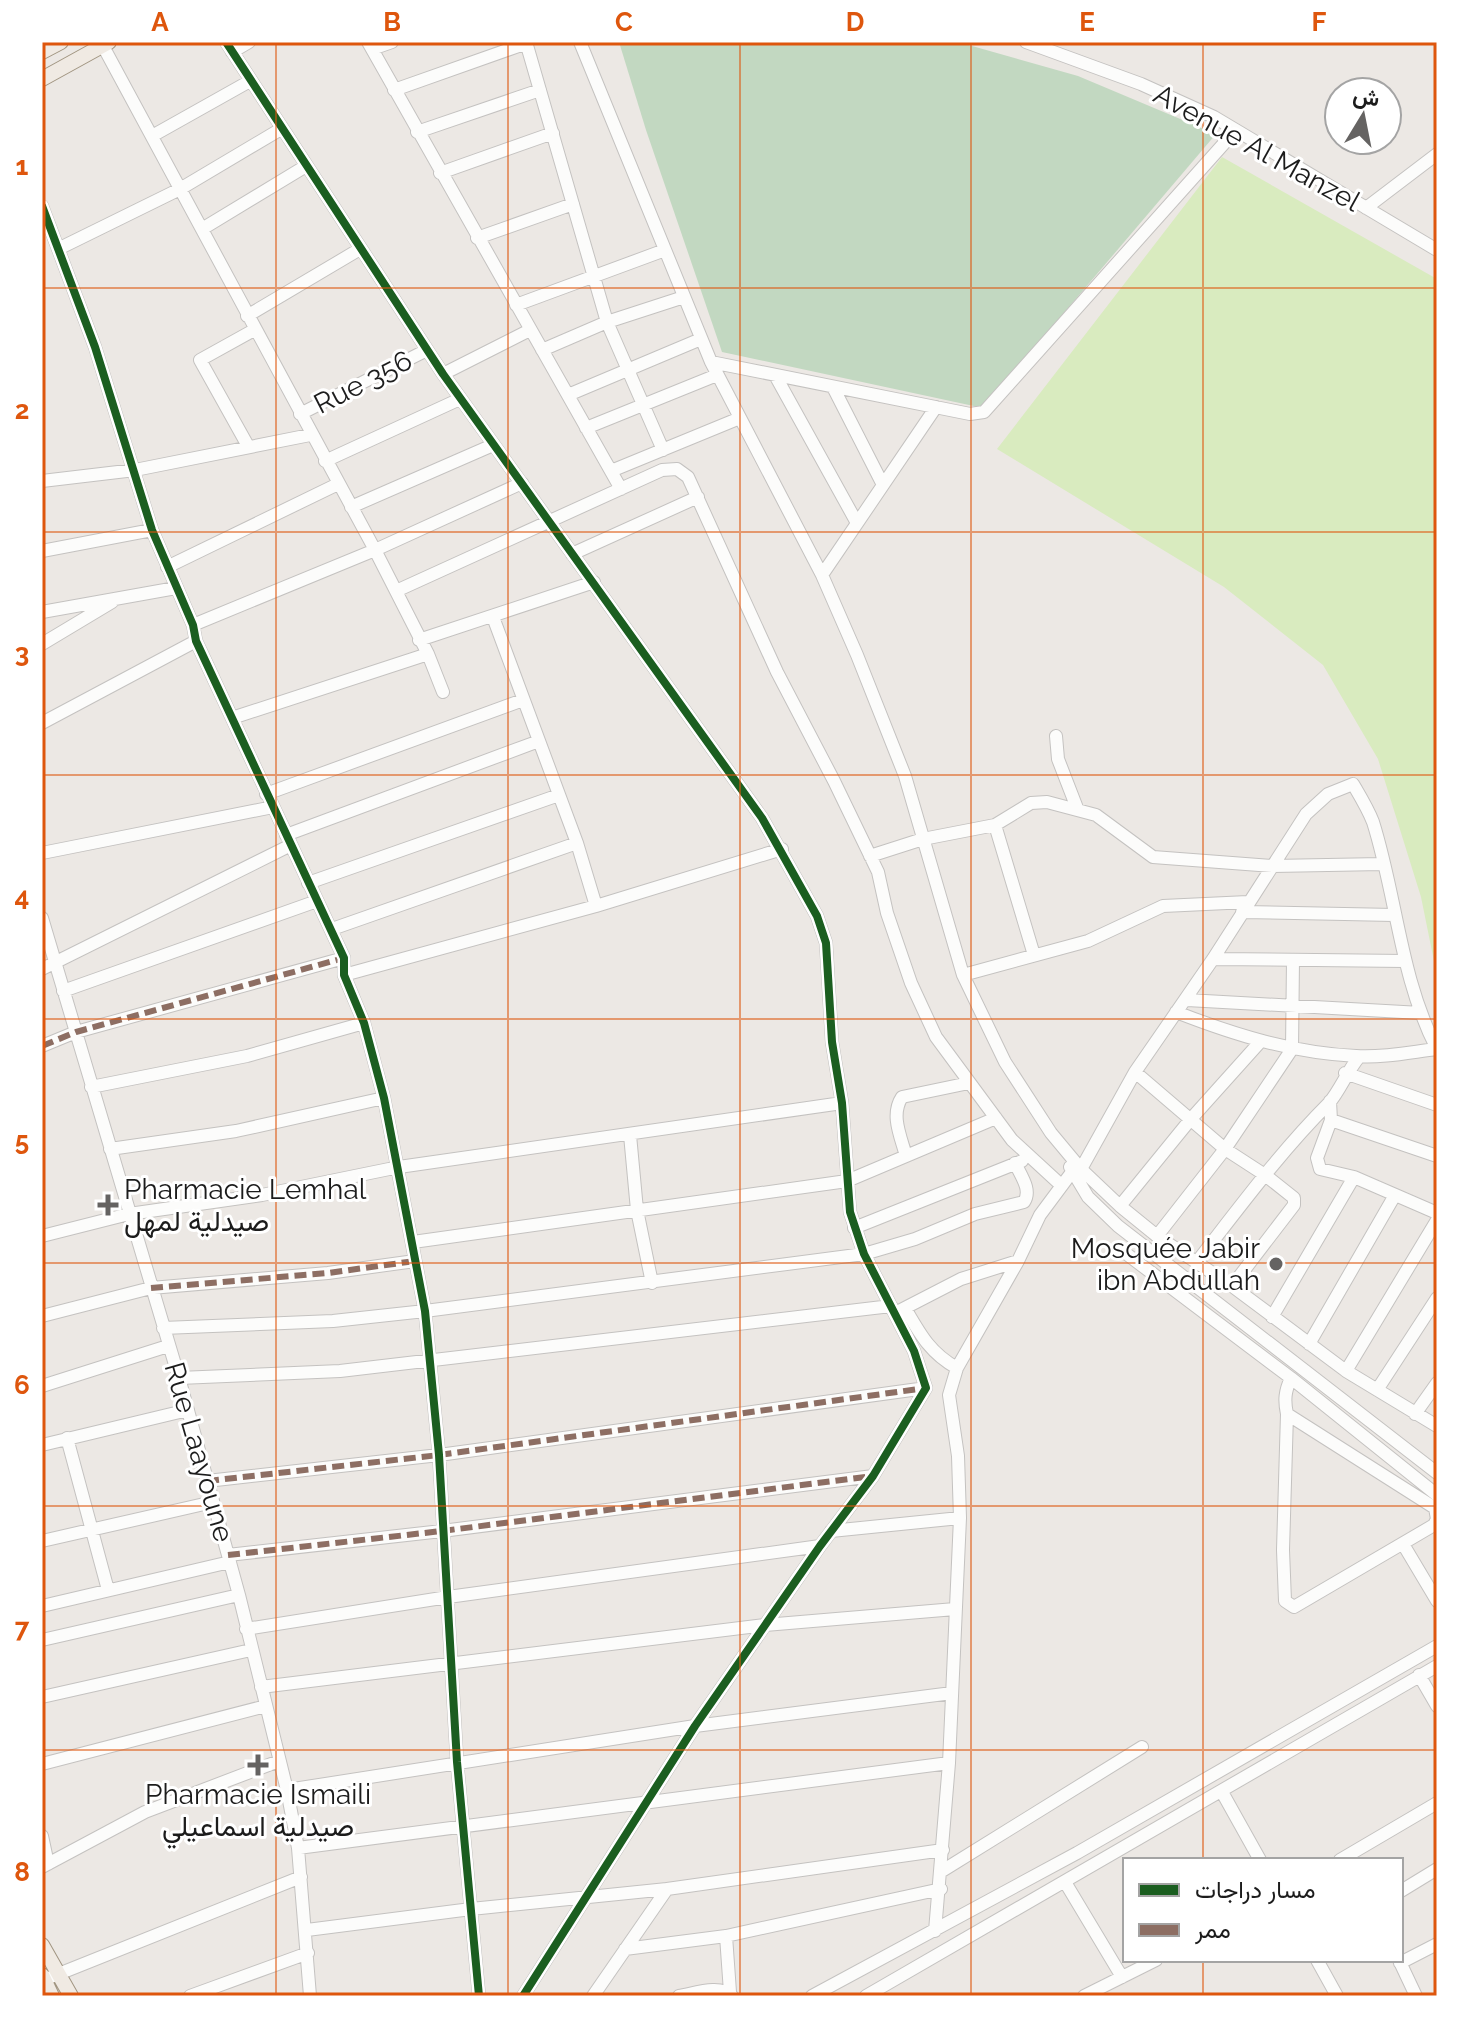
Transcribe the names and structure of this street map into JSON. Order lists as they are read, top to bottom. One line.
{"streets":{"street":["Avenue Al Manzel","Rue 356","Rue Laayoune"]},"places":{"health":["Pharmacie Lemhal صيدلية لمهل","Pharmacie Ismaili صيدلية اسماعيلي"],"other":["Mosquée Jabir ibn Abdullah"]},"legend":["مسار دراجات","ممر"],"north":"top","grid":{"columns":["A","B","C","D","E","F"],"rows":["1","2","3","4","5","6","7","8"]}}
